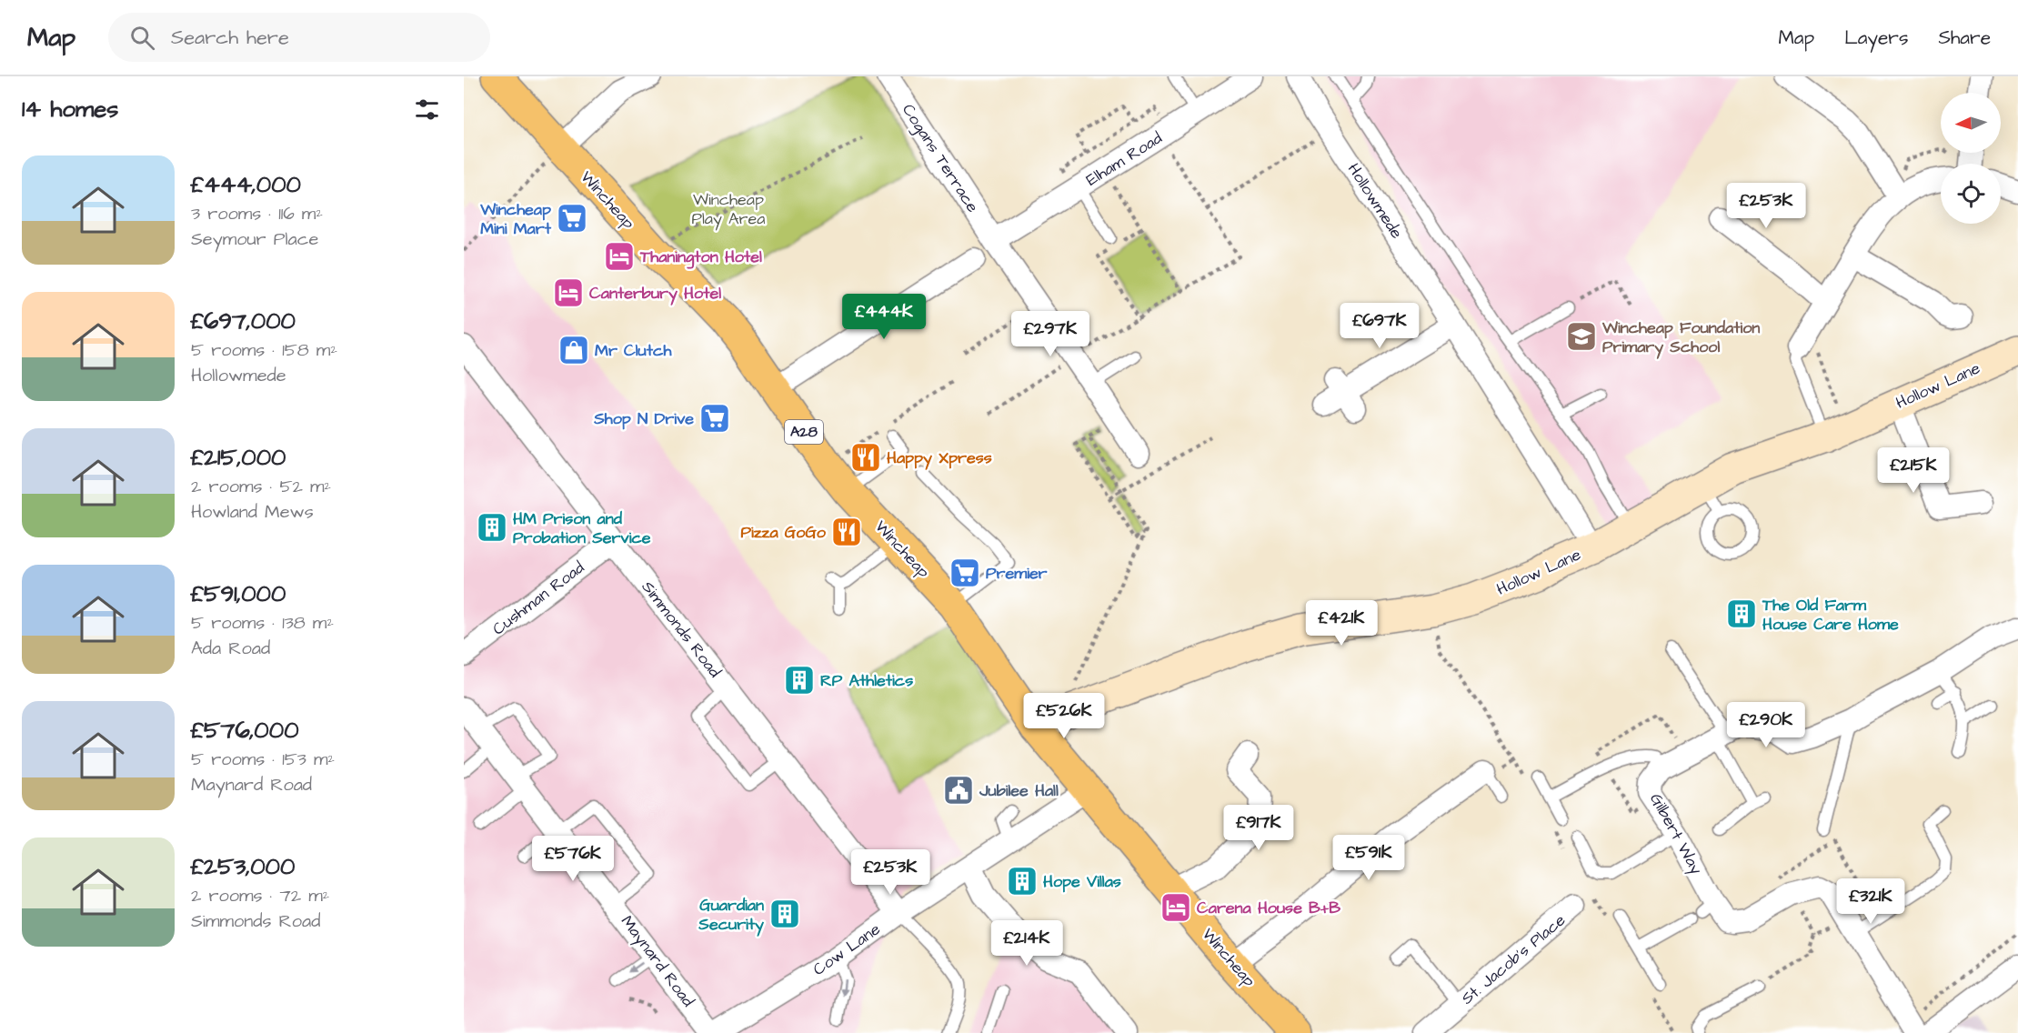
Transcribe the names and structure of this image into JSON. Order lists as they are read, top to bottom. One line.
{"streets":{"highway":["Wincheap","A28"],"street":["Cogans Terrace","Elham Road","Hollowmede","Hollow Lane","Cushman Road","Simmonds Road","Gilbert Way","Cow Lane","St. Jacob's Place","Maynard Road"]},"crossings":[["Cogans Terrace","Elham Road"],["Wincheap","Hollow Lane"],["Wincheap","Cow Lane"],["Hollowmede","Hollow Lane"],["Cushman Road","Simmonds Road"],["Simmonds Road","Cow Lane"],["Cow Lane","Maynard Road"]],"parks":["Wincheap Play Area"],"places":{"supermarket":["Wincheap Mini Mart","Shop N Drive","Premier"],"hotel":["Thanington Hotel","Canterbury Hotel","Carena House B+B"],"school or university":["Wincheap Foundation Primary School"],"shop":["Mr Clutch"],"restaurant":["Happy Xpress","Pizza GoGo"],"building":["HM Prison and Probation Service","The Old Farm House Care Home","RP Athletics","Hope Villas","Guardian Security"],"public building":["Jubilee Hall"]},"north":"left","page":{"header":"Map","search":"Search here","nav":["Map","Layers","Share"],"heading":"14 homes","list":[{"name":"£444,000","note":"3 rooms · 116 m² · Seymour Place"},{"name":"£697,000","note":"5 rooms · 158 m² · Hollowmede"},{"name":"£215,000","note":"2 rooms · 52 m² · Howland Mews"},{"name":"£591,000","note":"5 rooms · 138 m² · Ada Road"},{"name":"£576,000","note":"5 rooms · 153 m² · Maynard Road"},{"name":"£253,000","note":"2 rooms · 72 m² · Simmonds Road"}],"price":["£253K","£444K","£697K","£297K","£215K","£421K","£526K","£290K","£917K","£591K","£576K","£253K","£321K","£214K"]}}
